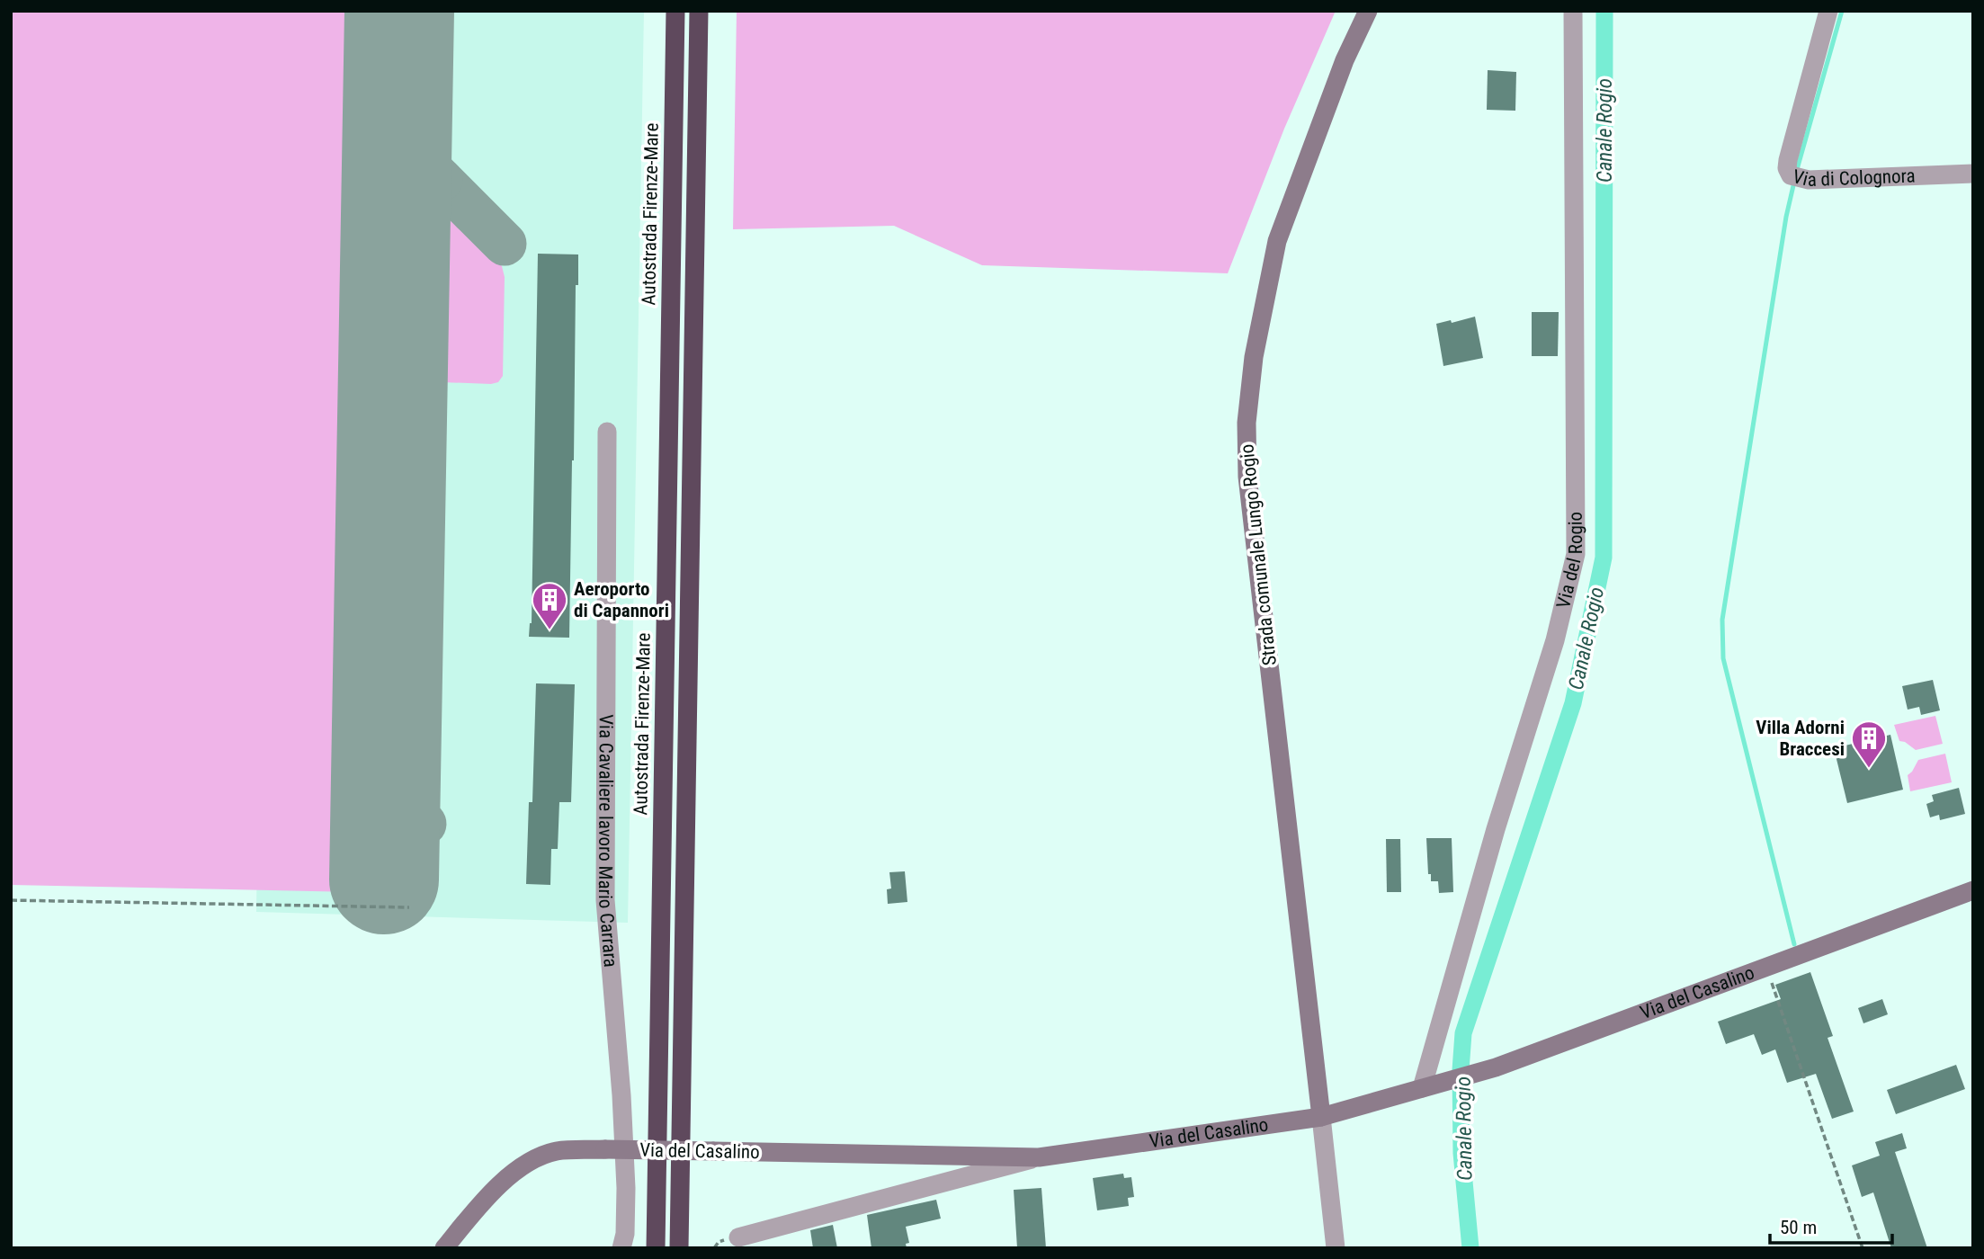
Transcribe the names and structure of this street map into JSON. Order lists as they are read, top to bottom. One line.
{"streets":{"highway":["Autostrada Firenze-Mare"],"street":["Via di Colognora","Strada comunale Lungo Rogio","Via del Rogio","Via Cavaliere lavoro Mario Carrara","Via del Casalino"]},"crossings":[["Strada comunale Lungo Rogio","Via del Casalino"],["Via del Rogio","Via del Casalino"]],"water":["Canale Rogio"],"places":{"building":["Aeroporto di Capannori","Villa Adorni Braccesi"]},"scale_bar":"50 m"}
